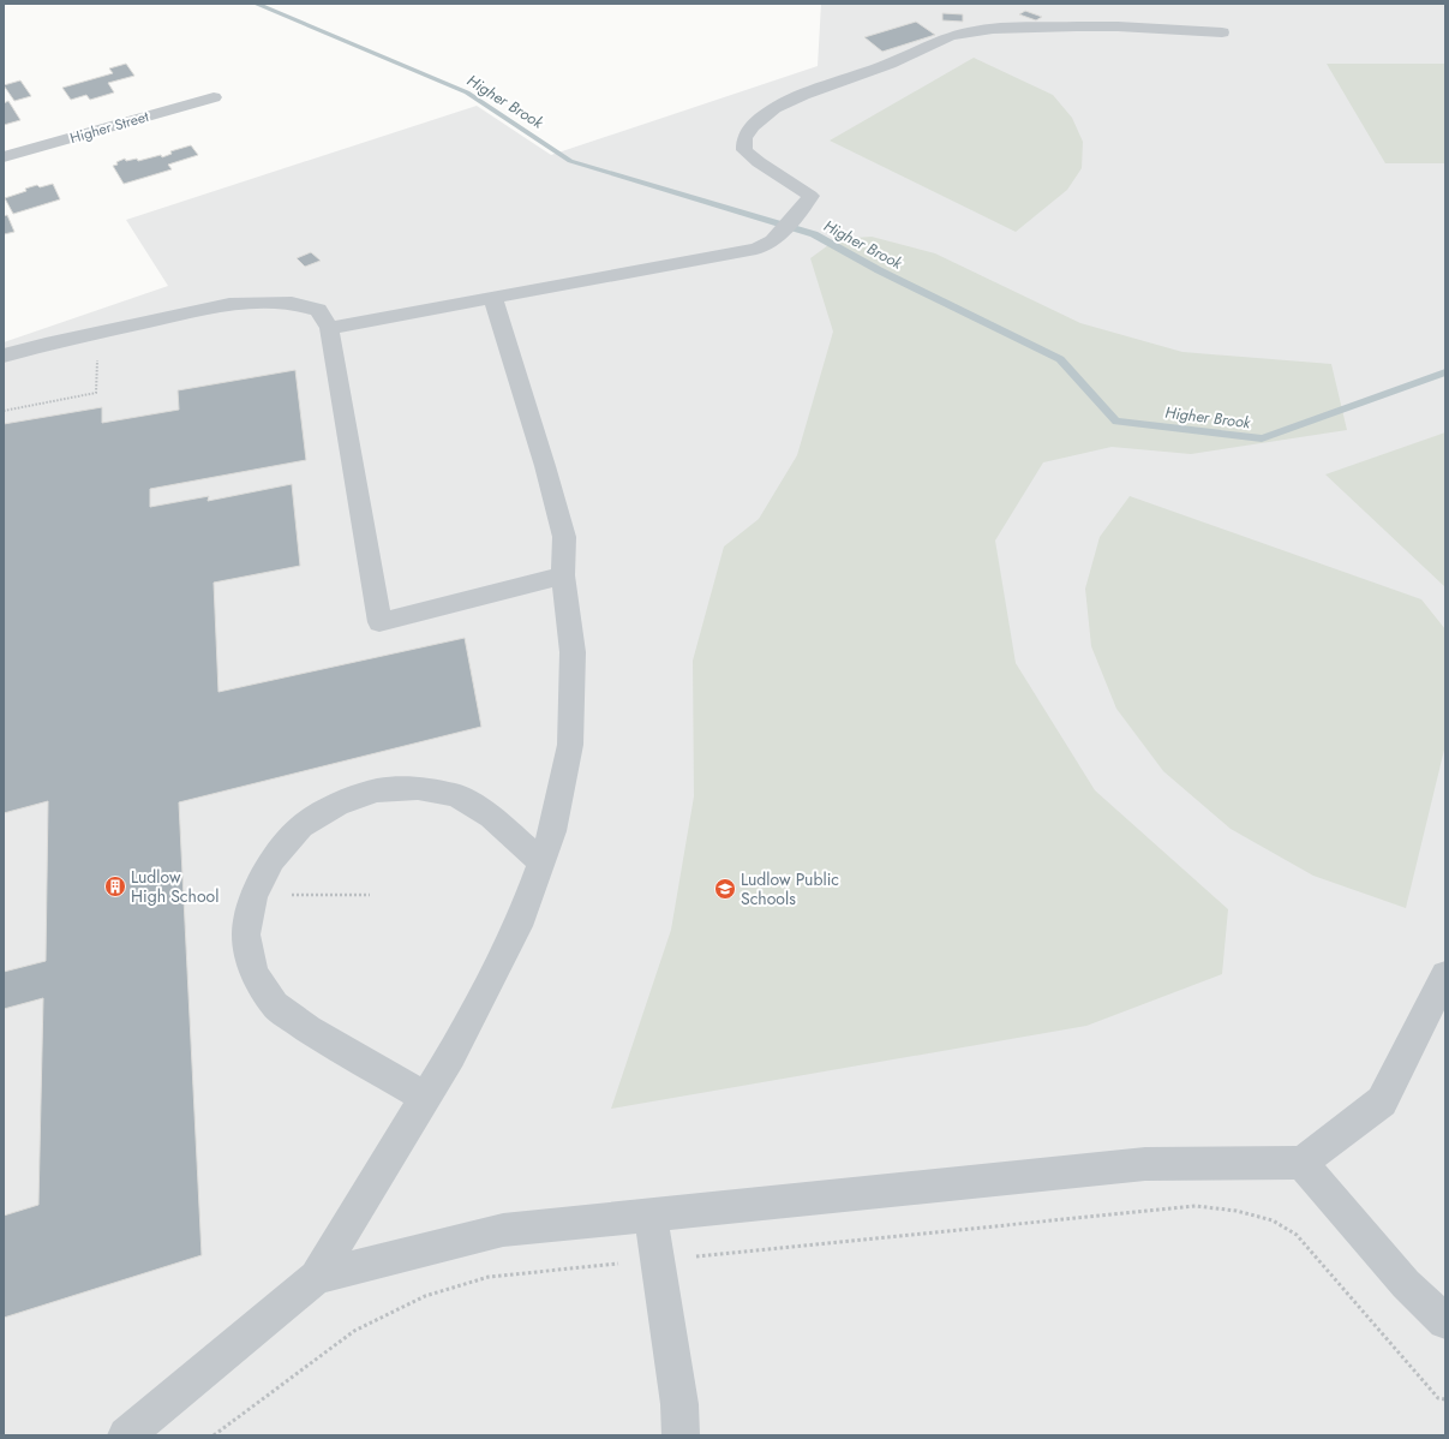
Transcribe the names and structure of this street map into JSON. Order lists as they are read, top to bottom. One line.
{"streets":{"street":["Higher Street"]},"water":["Higher Brook"],"places":{"building":["Ludlow High School"],"school or university":["Ludlow Public Schools"]}}
